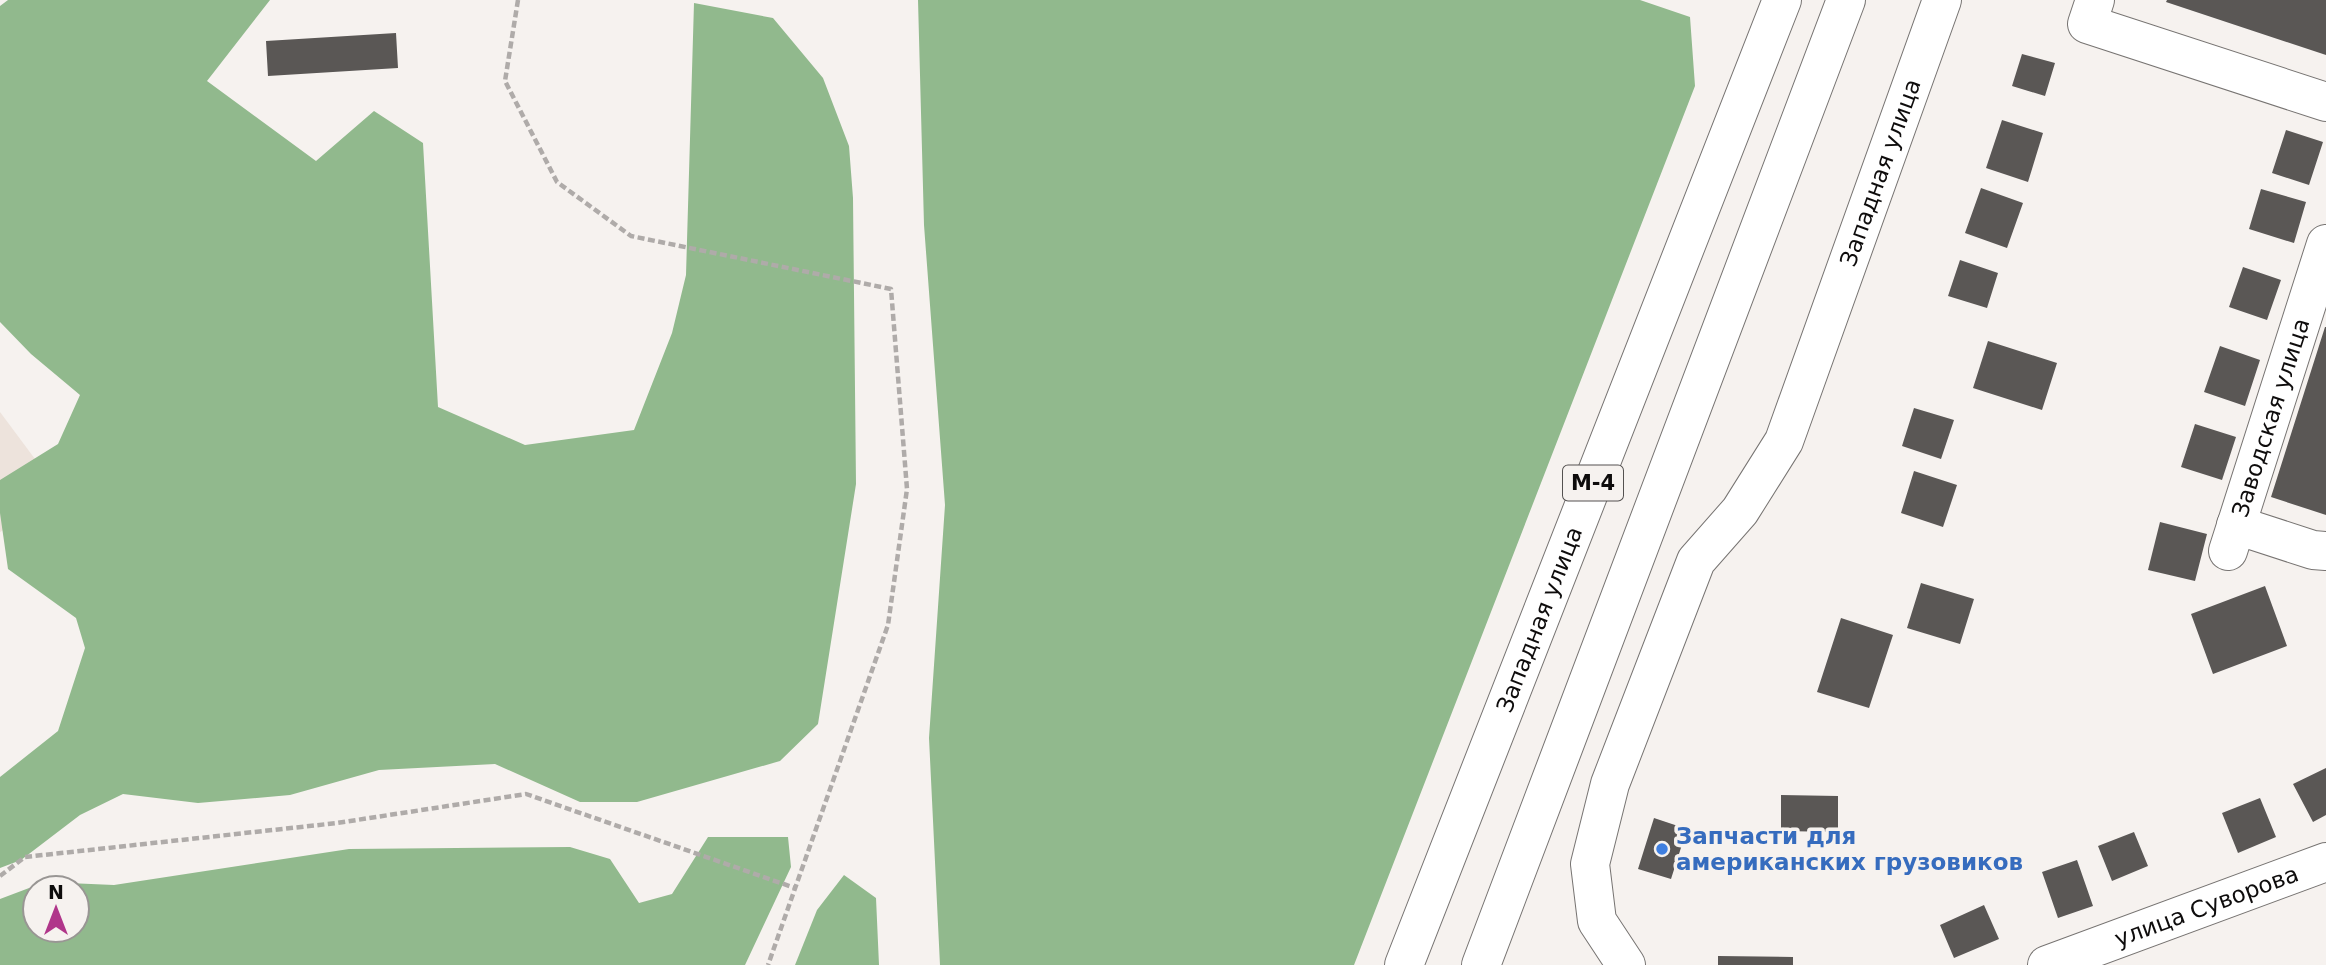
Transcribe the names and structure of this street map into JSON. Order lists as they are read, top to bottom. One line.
{"streets":{"main road":["Западная улица","Заводская улица","М-4","улица Суворова"]},"places":["Запчасти для американских грузовиков"],"north":"top"}
